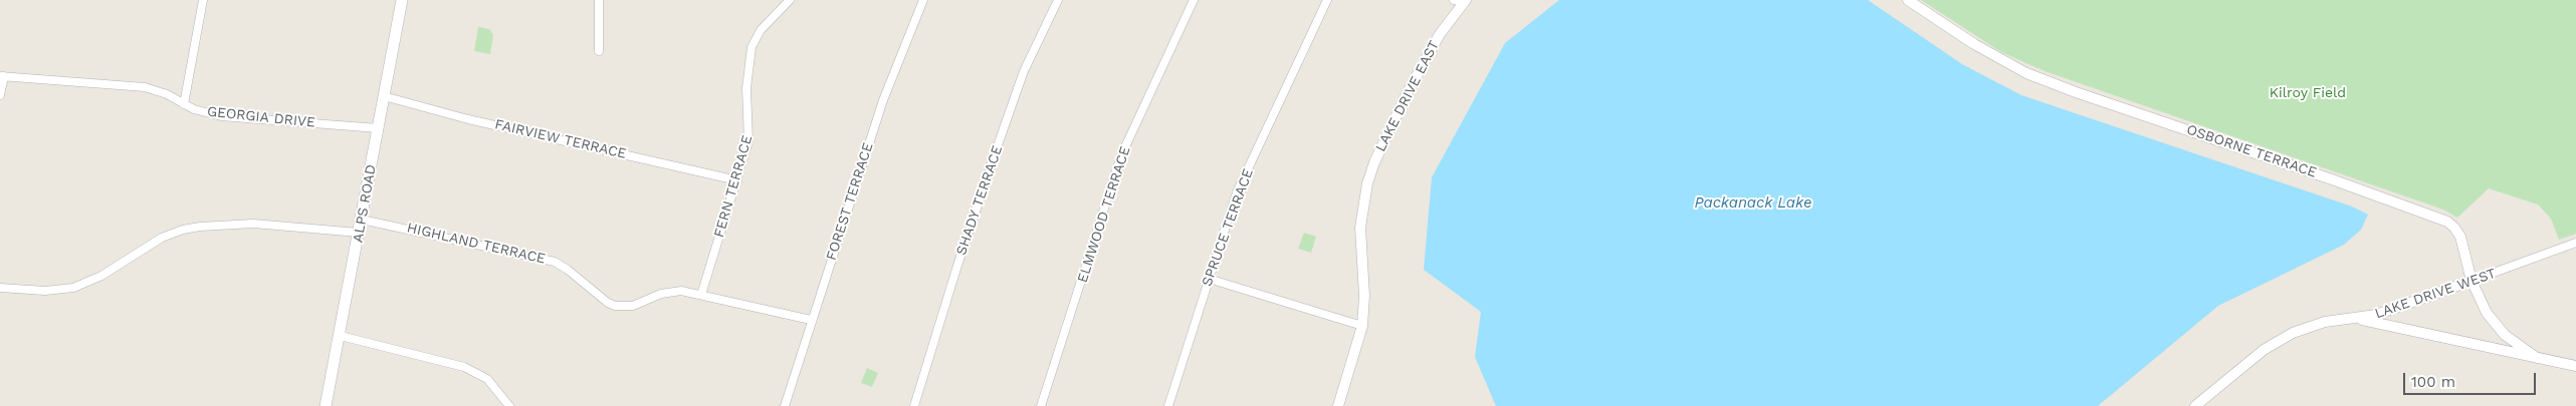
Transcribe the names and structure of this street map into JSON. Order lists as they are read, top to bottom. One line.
{"streets":{"main road":["ALPS ROAD"],"street":["LAKE DRIVE EAST","GEORGIA DRIVE","FAIRVIEW TERRACE","OSBORNE TERRACE","FERN TERRACE","SHADY TERRACE","FOREST TERRACE","ELMWOOD TERRACE","SPRUCE TERRACE","HIGHLAND TERRACE","LAKE DRIVE WEST"]},"crossings":[["GEORGIA DRIVE","ALPS ROAD"],["FAIRVIEW TERRACE","FERN TERRACE"],["FAIRVIEW TERRACE","ALPS ROAD"],["OSBORNE TERRACE","LAKE DRIVE WEST"],["FERN TERRACE","HIGHLAND TERRACE"],["FOREST TERRACE","HIGHLAND TERRACE"],["ALPS ROAD","HIGHLAND TERRACE"]],"water":["Packanack Lake"],"parks":["Kilroy Field"],"scale_bar":"100 m"}
